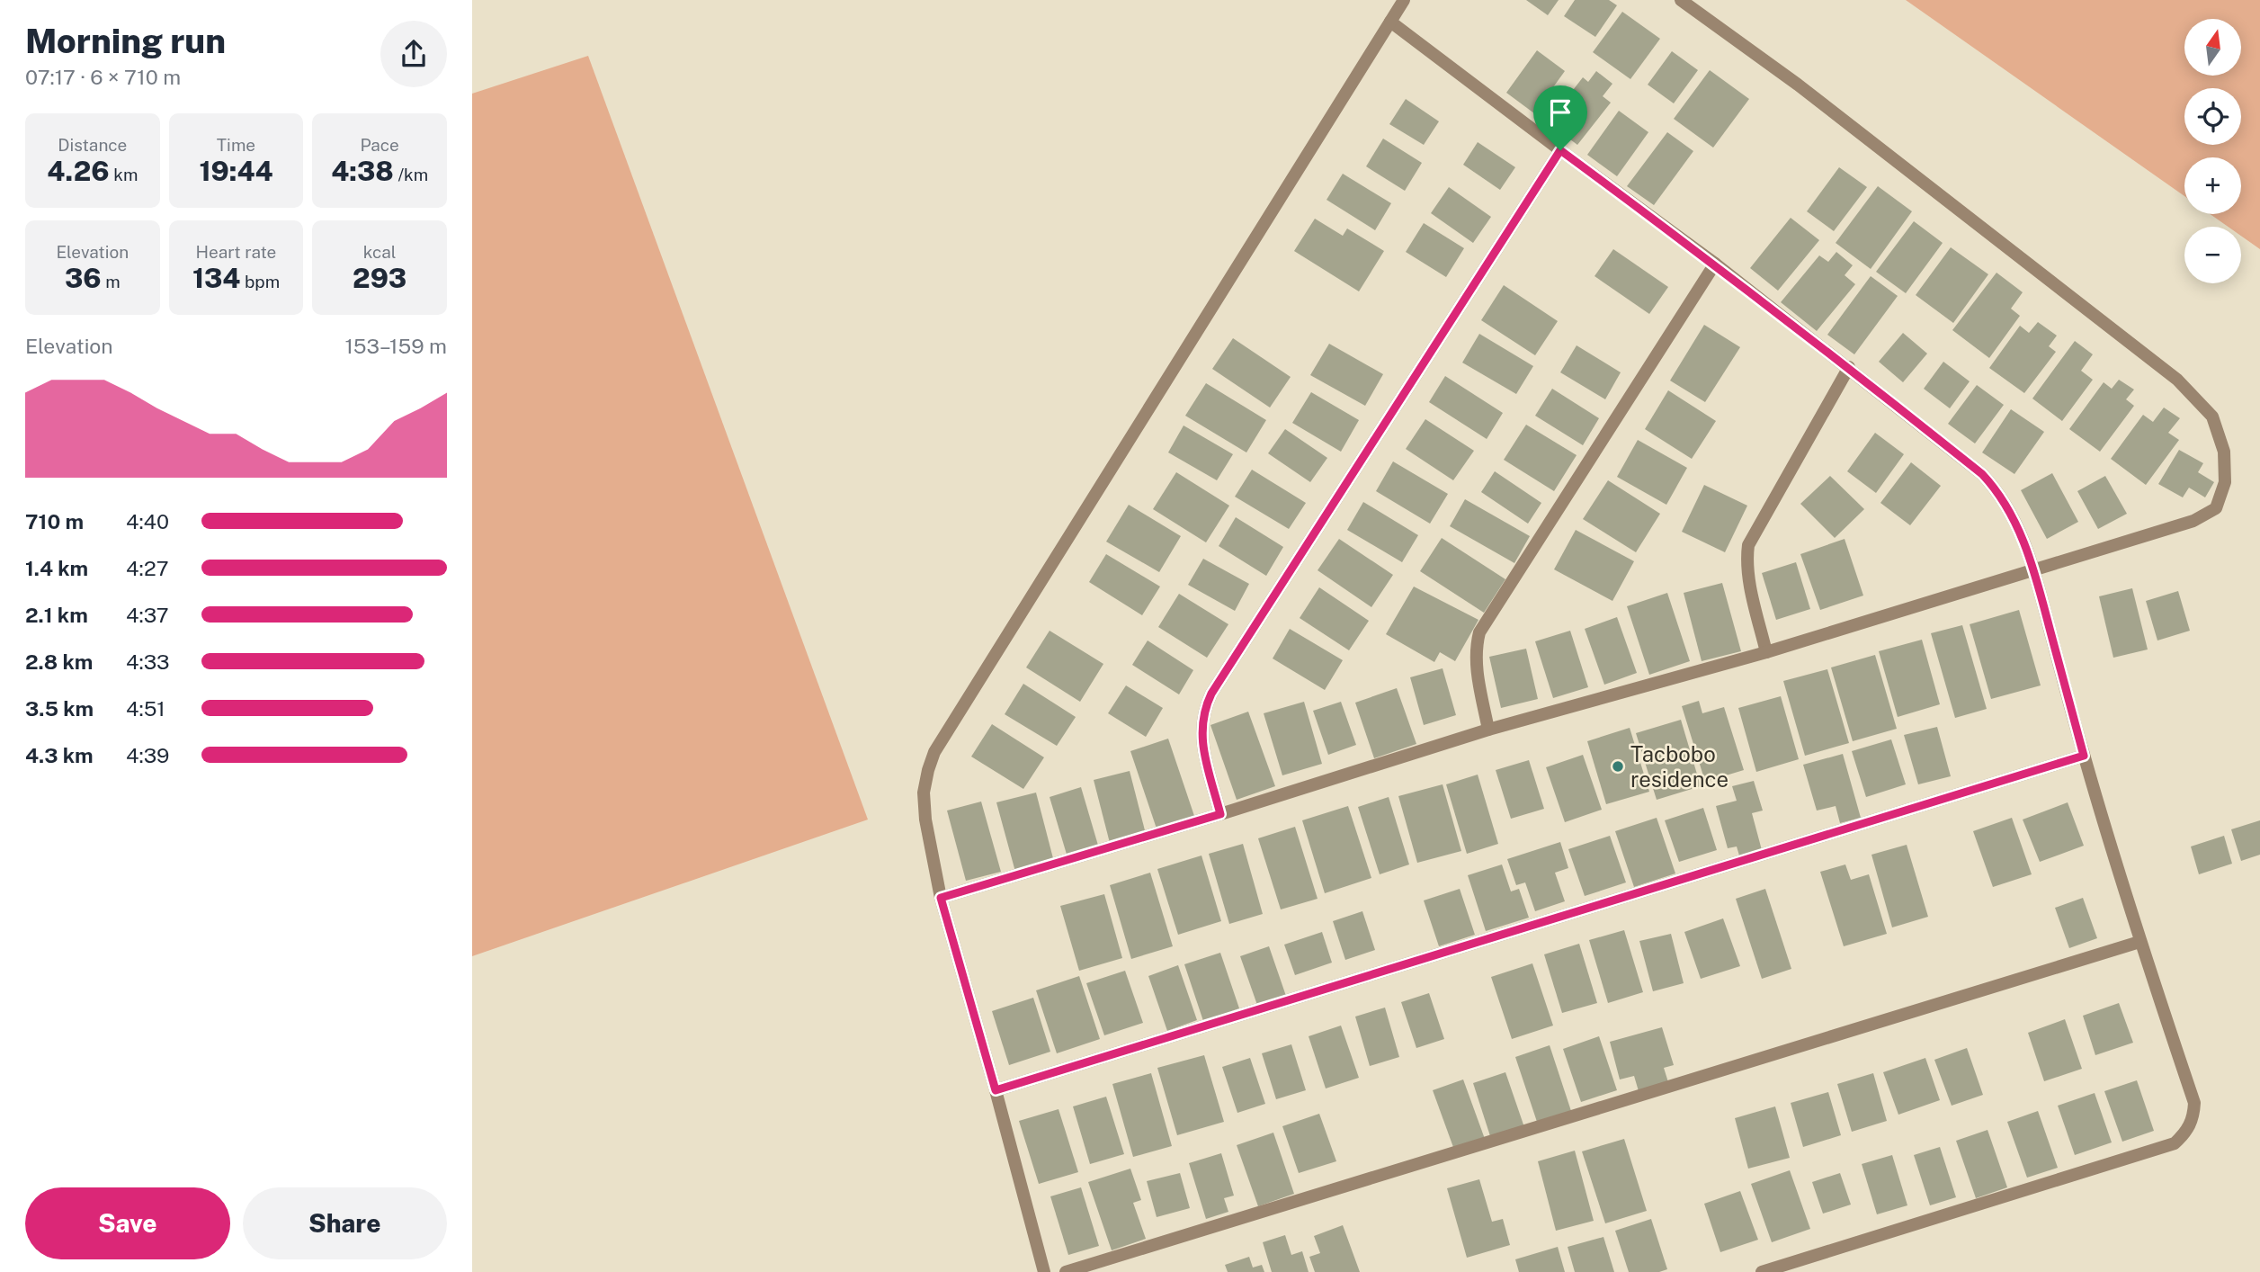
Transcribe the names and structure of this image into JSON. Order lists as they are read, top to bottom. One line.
{"places":["Tacbobo residence"],"north":"top","page":{"heading":["Morning run","07:17 · 6 × 710 m"],"map_buttons":["+","−"],"stats":[["Distance","4.26 km"],["Time","19:44"],["Pace","4:38 /km"],["Elevation","36 m"],["Heart rate","134 bpm"],["kcal","293"]],"chart":["Elevation","153–159 m"],"list":[{"name":"710 m","note":"4:40"},{"name":"1.4 km","note":"4:27"},{"name":"2.1 km","note":"4:37"},{"name":"2.8 km","note":"4:33"},{"name":"3.5 km","note":"4:51"},{"name":"4.3 km","note":"4:39"}],"buttons":["Save","Share"]}}
